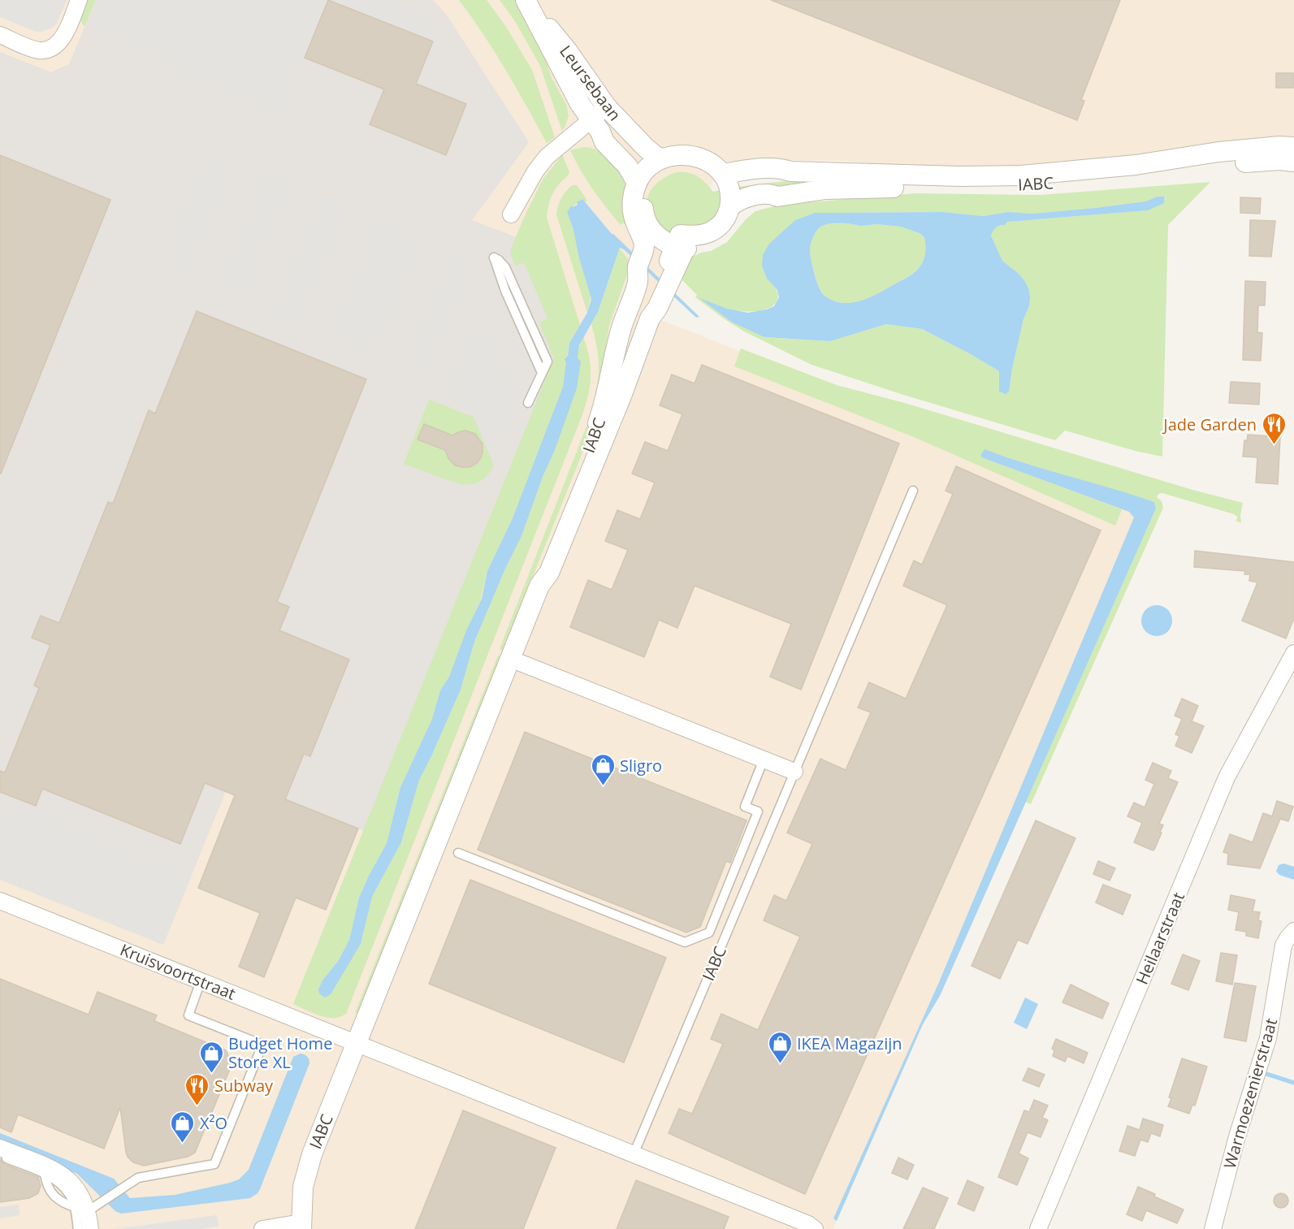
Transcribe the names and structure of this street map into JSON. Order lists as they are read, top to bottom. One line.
{"streets":{"street":["Leursebaan","IABC","Heilaarstraat","Kruisvoortstraat","Warmoezenierstraat"]},"crossings":[["IABC","Kruisvoortstraat"]],"places":{"restaurant":["Jade Garden","Subway"],"shop":["Sligro","IKEA Magazijn","Budget Home Store XL","X²O"]}}
